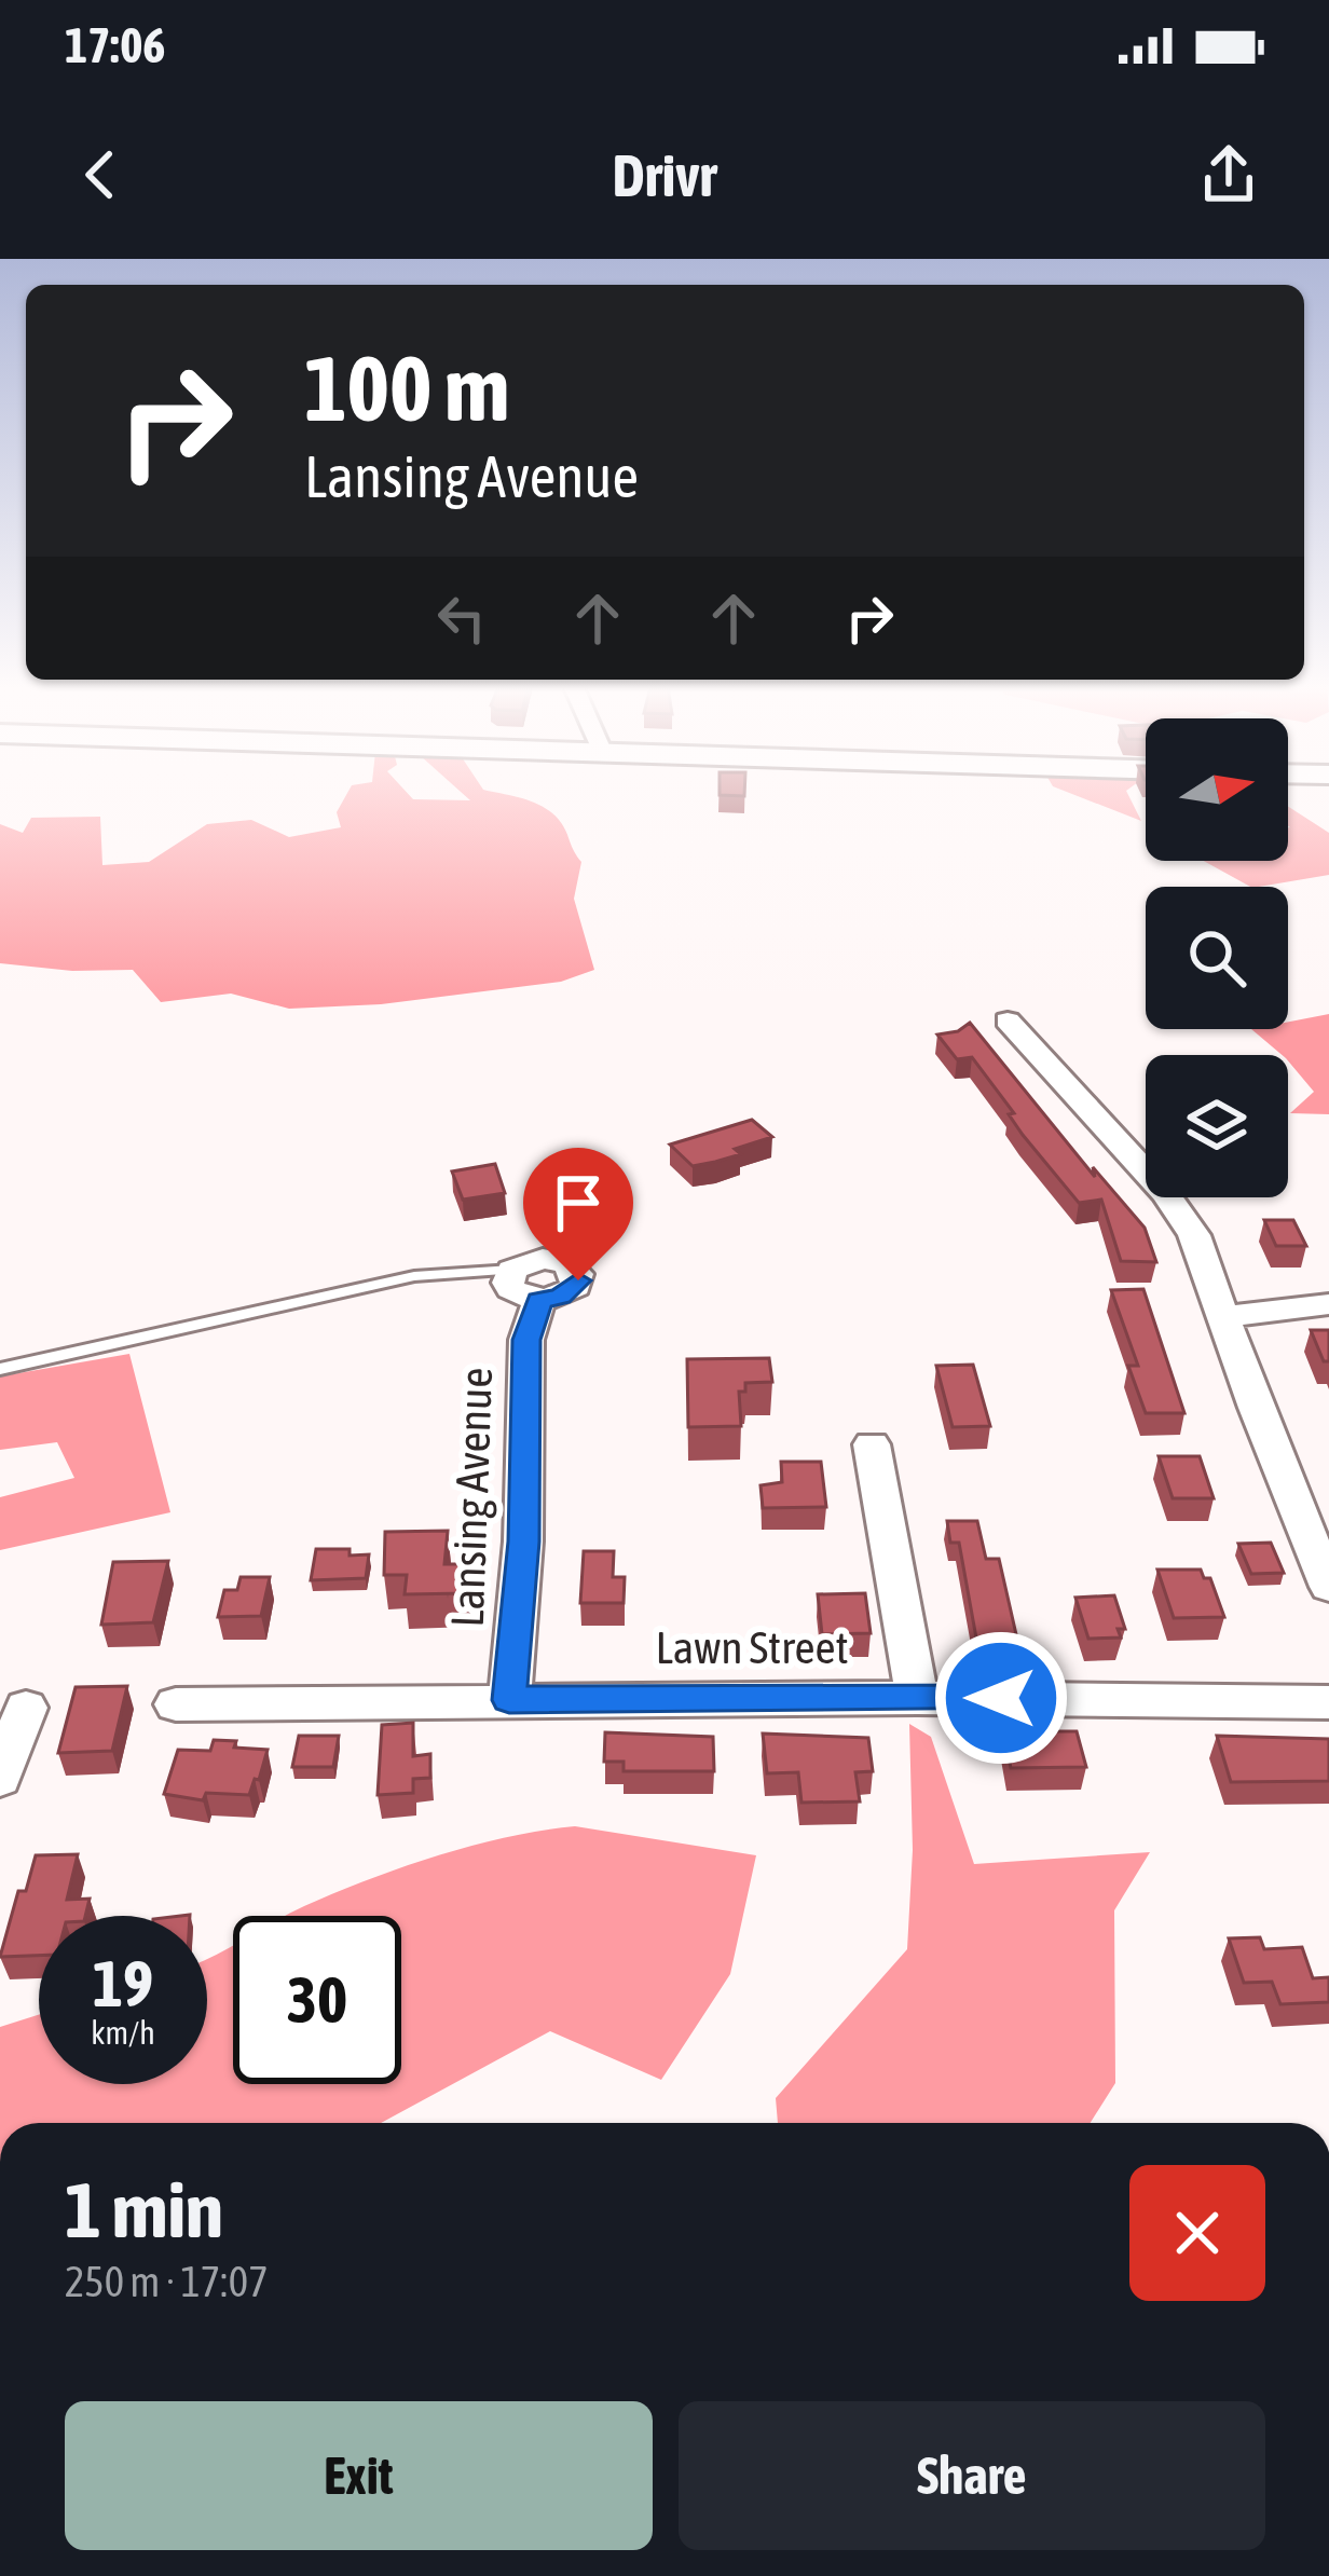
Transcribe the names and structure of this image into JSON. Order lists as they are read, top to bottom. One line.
{"streets":{"street":["Lansing Avenue","Lawn Street"]},"crossings":[["Lansing Avenue","Lawn Street"]],"north":"right","page":{"status":"17:06","header":"Drivr","turn":["100 m","Lansing Avenue"],"speed":"19 km/h","limit":"30","heading":["1 min","250 m · 17:07"],"buttons":["Exit","Share"]}}
